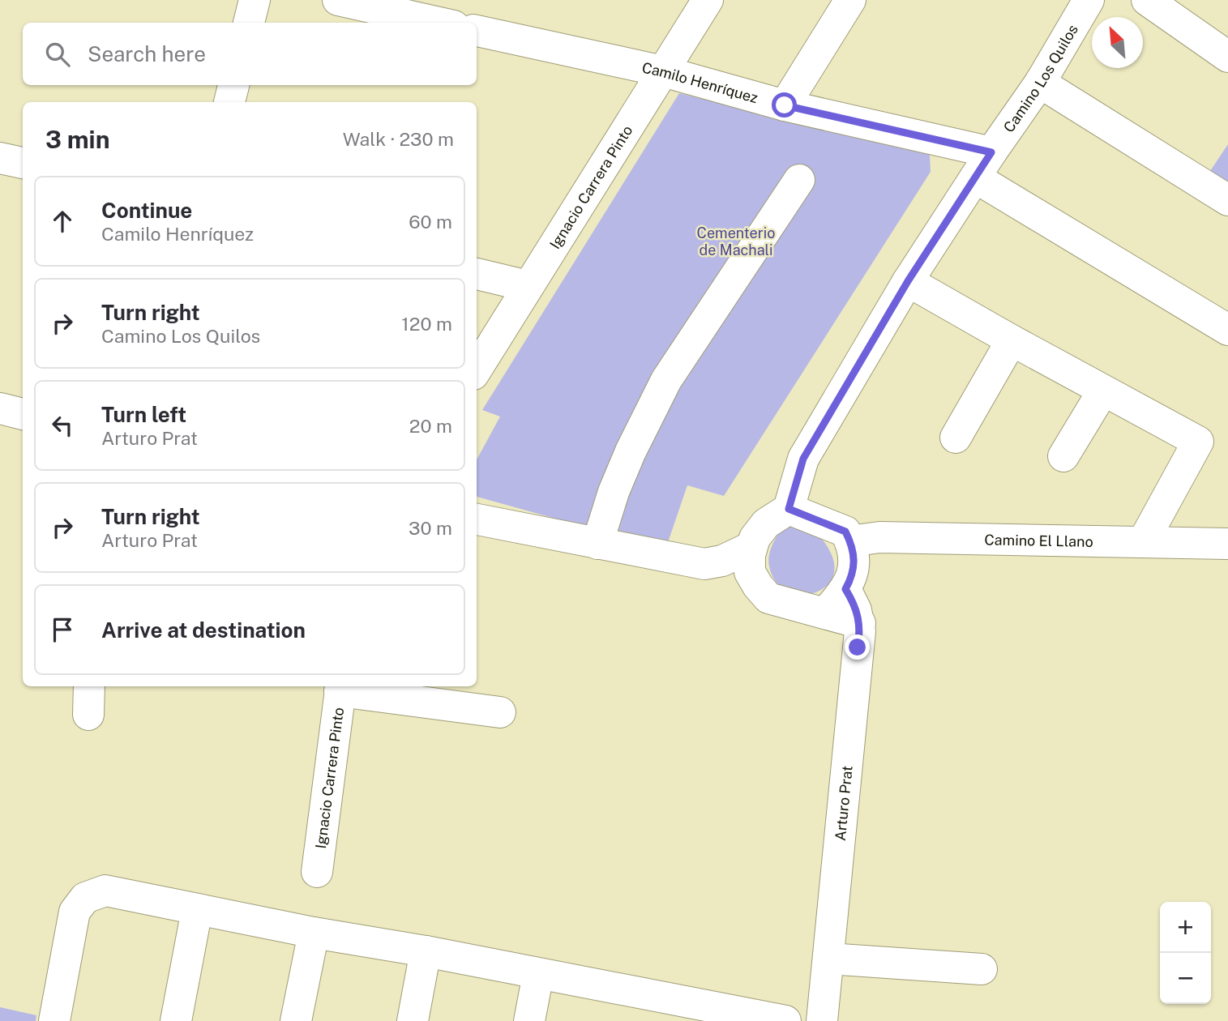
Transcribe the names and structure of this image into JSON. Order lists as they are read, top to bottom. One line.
{"streets":{"street":["Camino Los Quilos","Camilo Henríquez","Ignacio Carrera Pinto","Camino El Llano","Arturo Prat"]},"crossings":[["Camino Los Quilos","Camilo Henríquez"],["Camino Los Quilos","Camino El Llano"],["Camino Los Quilos","Arturo Prat"],["Camilo Henríquez","Ignacio Carrera Pinto"],["Camino El Llano","Arturo Prat"]],"parks":["Cementerio de Machali"],"north":"top left","page":{"search":"Search here","heading":["3 min","Walk · 230 m"],"list":[["Continue","Camilo Henríquez","60 m"],["Turn right","Camino Los Quilos","120 m"],["Turn left","Arturo Prat","20 m"],["Turn right","Arturo Prat","30 m"],"Arrive at destination"],"map_buttons":["+","−"]}}
